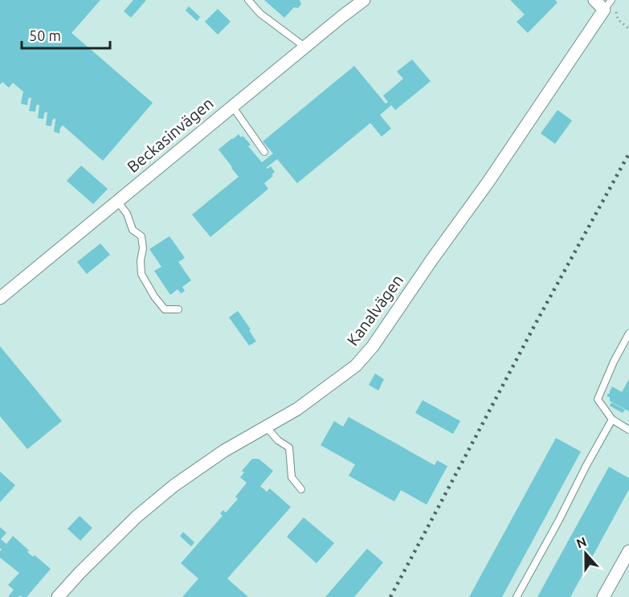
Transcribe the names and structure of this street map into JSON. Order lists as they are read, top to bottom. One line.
{"streets":{"street":["Beckasinvägen","Kanalvägen"]},"scale_bar":"50 m","north":"top"}
